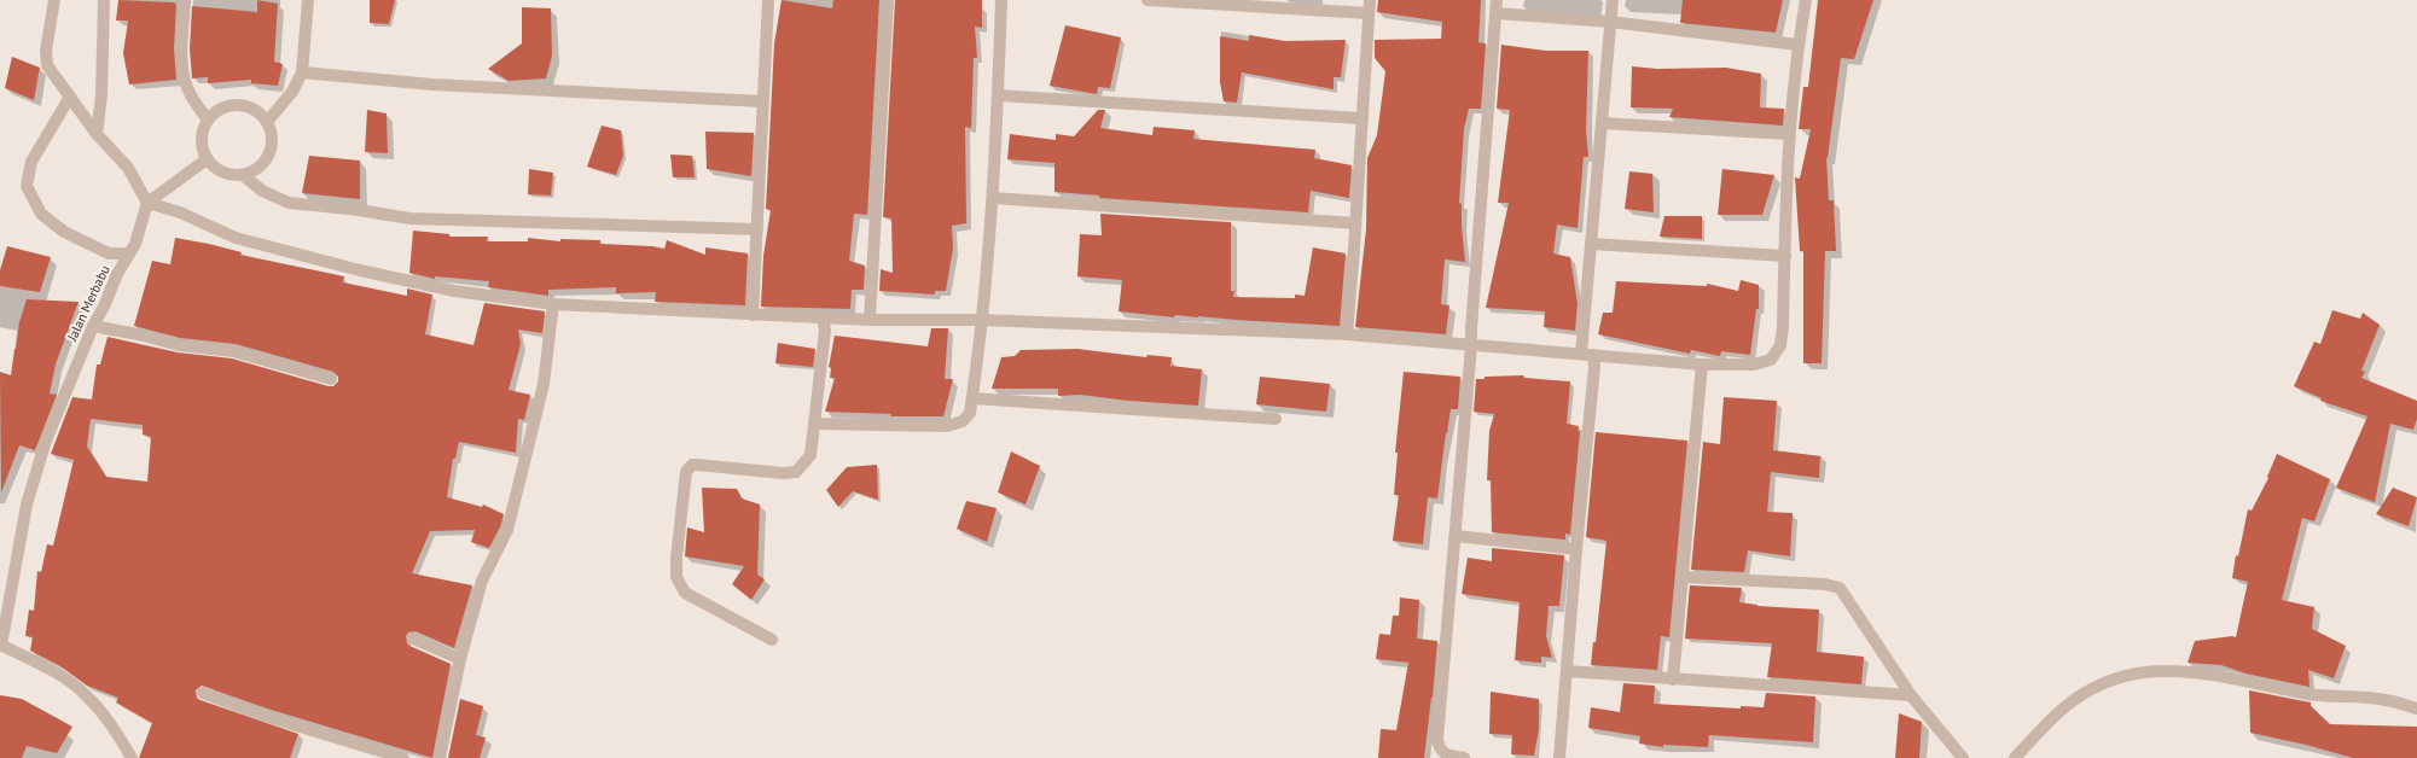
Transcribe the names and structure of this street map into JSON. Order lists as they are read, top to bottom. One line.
{"streets":{"street":["Jalan Merbabu"]}}
